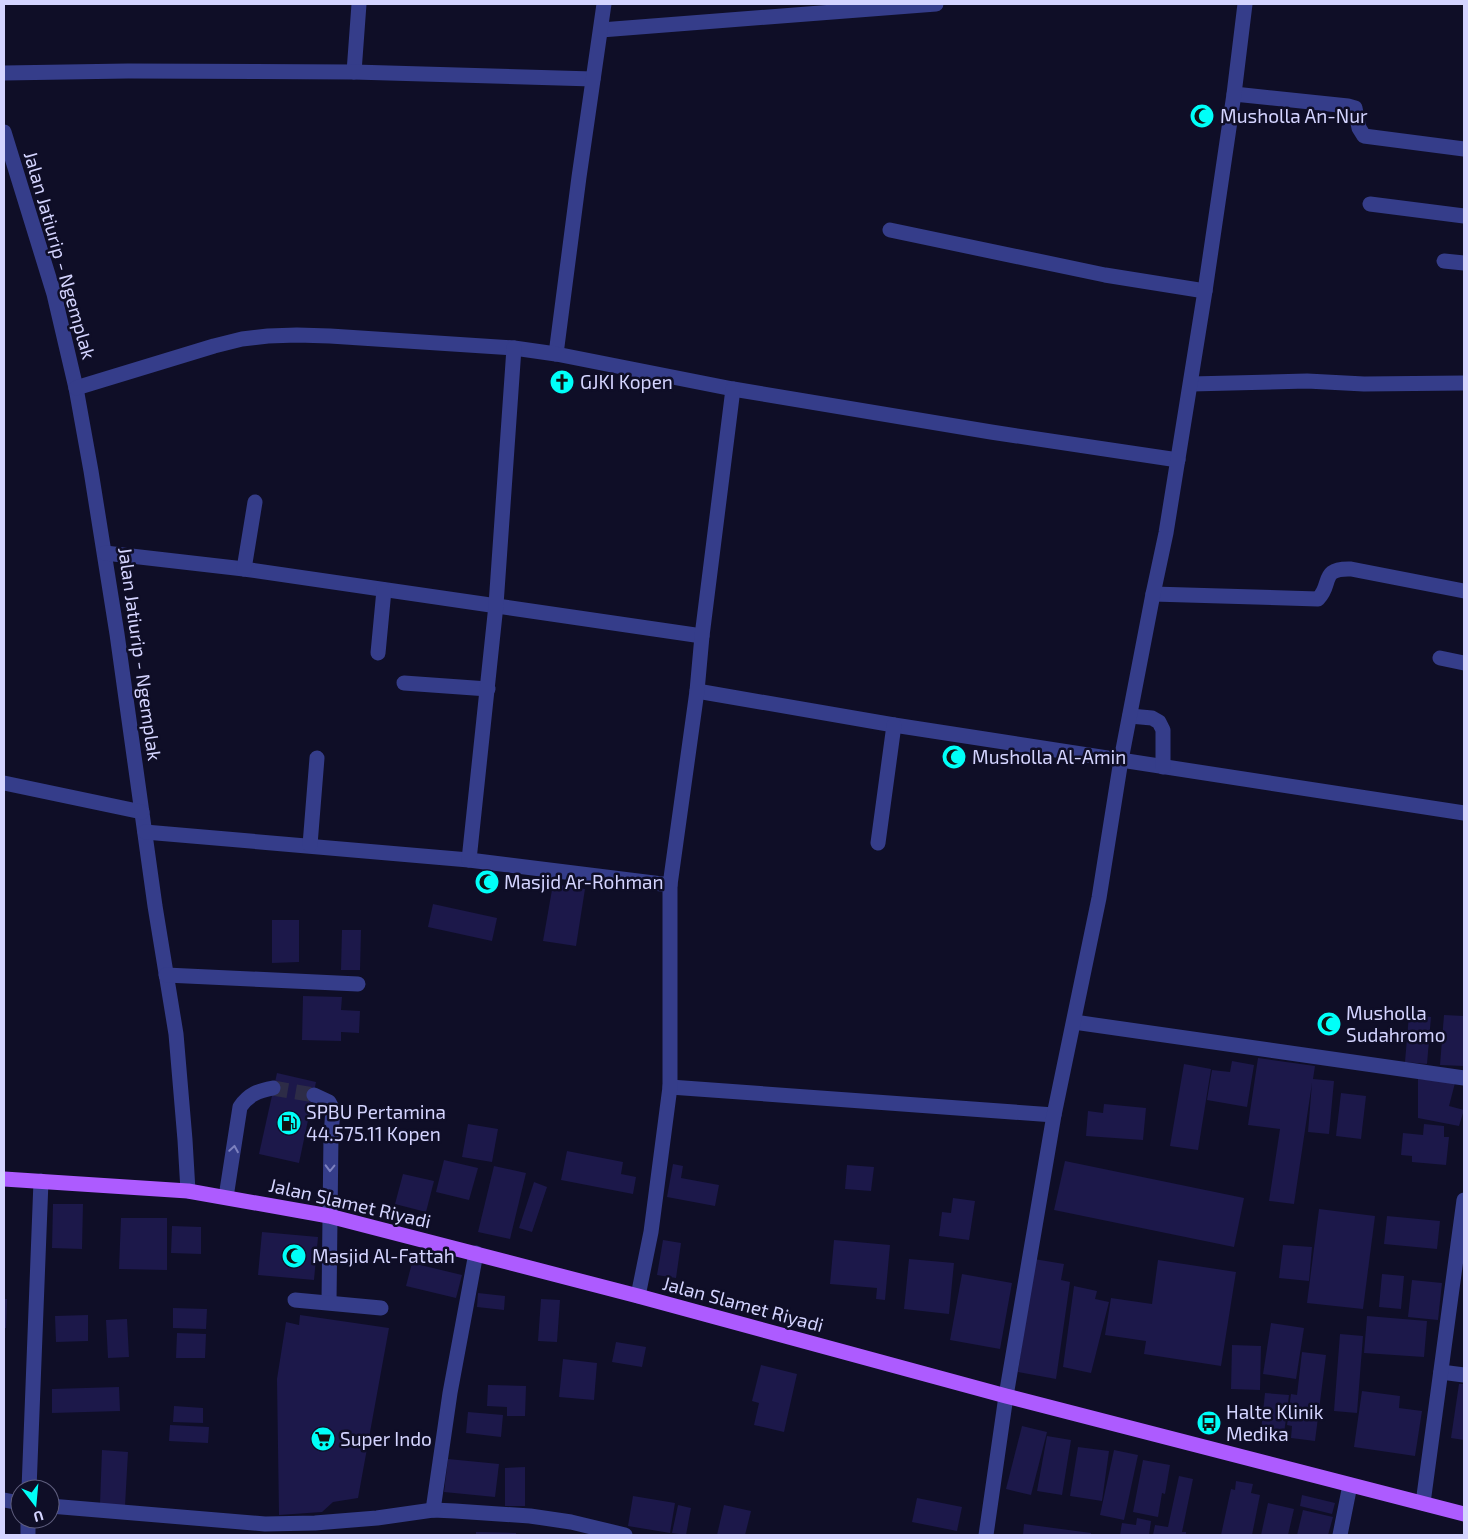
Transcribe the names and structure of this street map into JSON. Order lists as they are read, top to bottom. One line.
{"streets":{"main road":["Jalan Slamet Riyadi"],"street":["Jalan Jatiurip - Ngemplak"]},"crossings":[["Jalan Jatiurip - Ngemplak","Jalan Slamet Riyadi"]],"places":{"mosque":["Musholla An-Nur","Musholla Al-Amin","Masjid Ar-Rohman","Musholla Sudahromo","Masjid Al-Fattah"],"church":["GJKI Kopen"],"fuel station":["SPBU Pertamina 44.575.11 Kopen"],"bus stop":["Halte Klinik Medika"],"supermarket":["Super Indo"]},"north":"bottom"}
